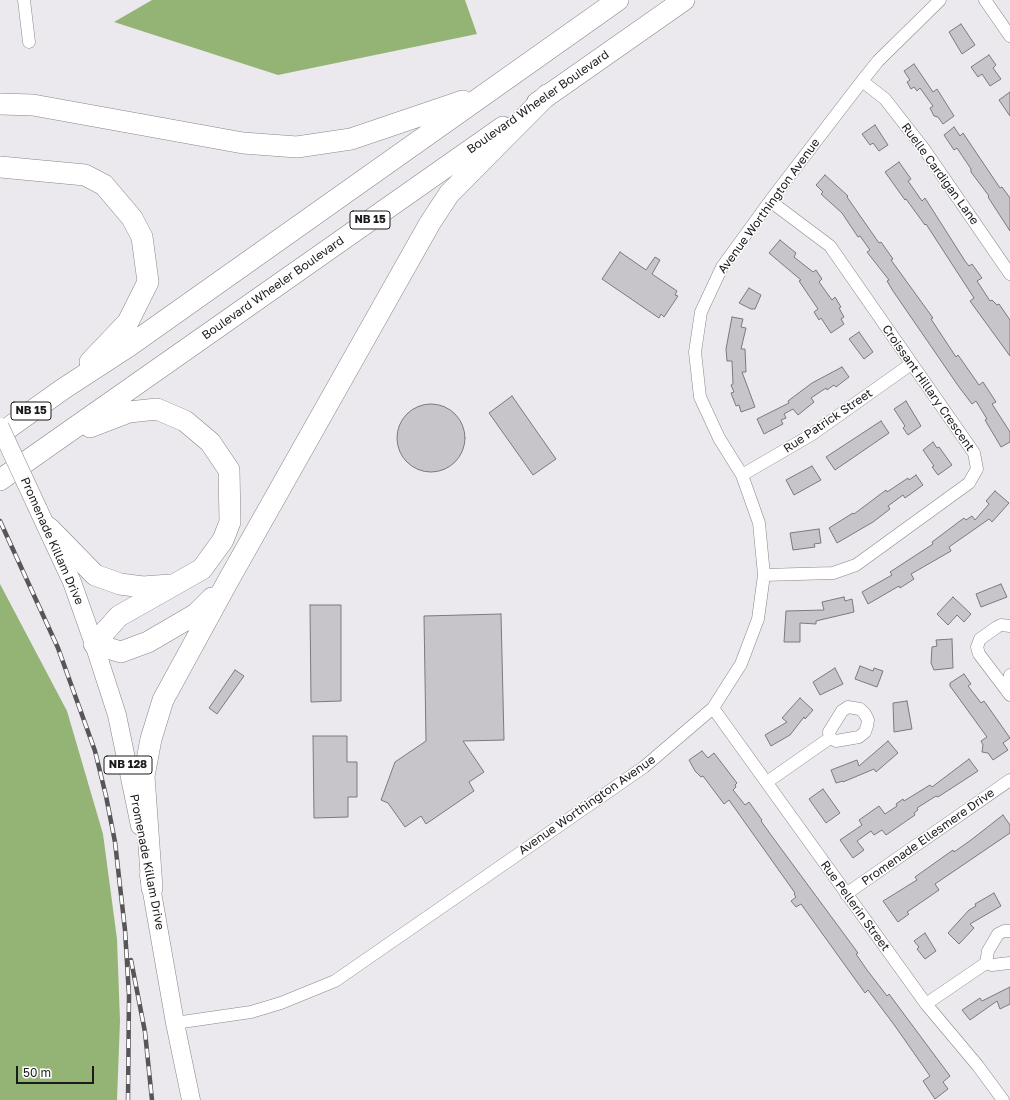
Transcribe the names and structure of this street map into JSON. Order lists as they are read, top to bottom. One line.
{"streets":{"highway":["Boulevard Wheeler Boulevard","NB 15"],"main road":["Promenade Killam Drive","NB 128"],"street":["Ruelle Cardigan Lane","Avenue Worthington Avenue","Croissant Hillary Crescent","Rue Patrick Street","Promenade Ellesmere Drive","Rue Pellerin Street"]},"crossings":[["Ruelle Cardigan Lane","Avenue Worthington Avenue"],["Avenue Worthington Avenue","Croissant Hillary Crescent"],["Avenue Worthington Avenue","Rue Patrick Street"],["Avenue Worthington Avenue","Promenade Killam Drive"],["Avenue Worthington Avenue","Rue Pellerin Street"],["Croissant Hillary Crescent","Rue Patrick Street"],["Promenade Ellesmere Drive","Rue Pellerin Street"]],"scale_bar":"50 m"}
